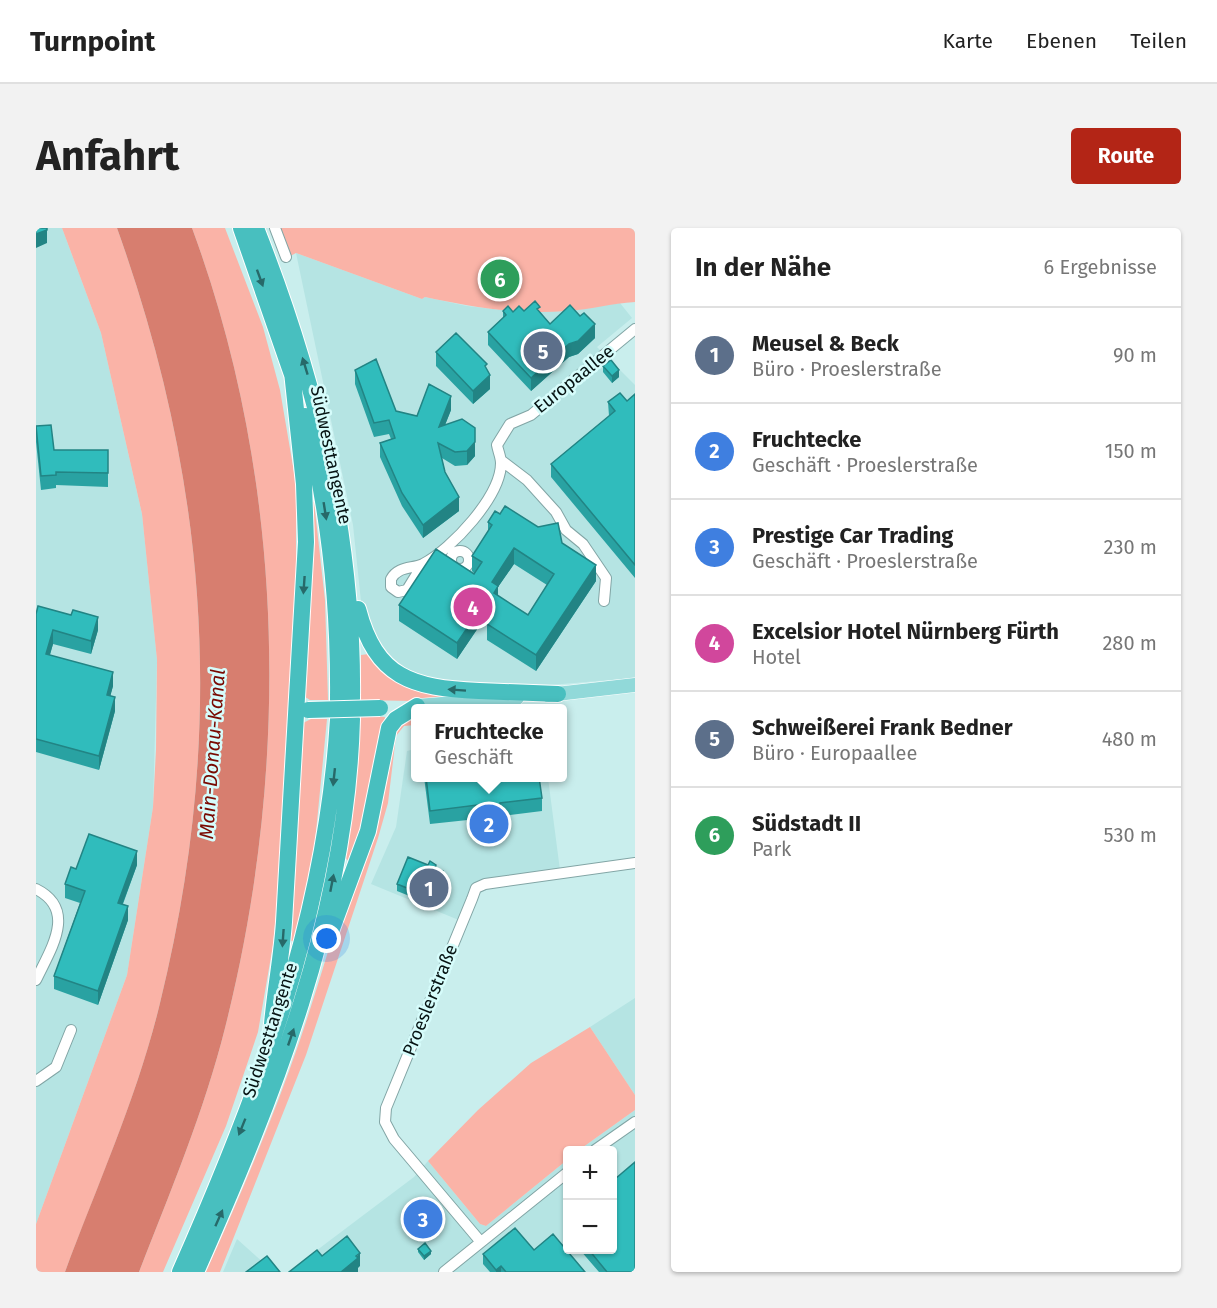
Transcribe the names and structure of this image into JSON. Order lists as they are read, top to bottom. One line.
{"streets":{"highway":["Südwesttangente"],"street":["Europaallee","Proeslerstraße"]},"water":["Main-Donau-Kanal"],"page":{"header":"Turnpoint","nav":["Karte","Ebenen","Teilen"],"buttons":"Route","title":"Anfahrt","heading":["In der Nähe","6 Ergebnisse"],"pins":["6","5","4","2","1","3"],"list":[{"mark":"1","name":"Meusel & Beck","note":"Büro · Proeslerstraße","value":"90 m"},{"mark":"2","name":"Fruchtecke","note":"Geschäft · Proeslerstraße","value":"150 m"},{"mark":"3","name":"Prestige Car Trading","note":"Geschäft · Proeslerstraße","value":"230 m"},{"mark":"4","name":"Excelsior Hotel Nürnberg Fürth","note":"Hotel","value":"280 m"},{"mark":"5","name":"Schweißerei Frank Bedner","note":"Büro · Europaallee","value":"480 m"},{"mark":"6","name":"Südstadt II","note":"Park","value":"530 m"}],"popup":["Fruchtecke","Geschäft"],"map_buttons":["+","−"]}}
